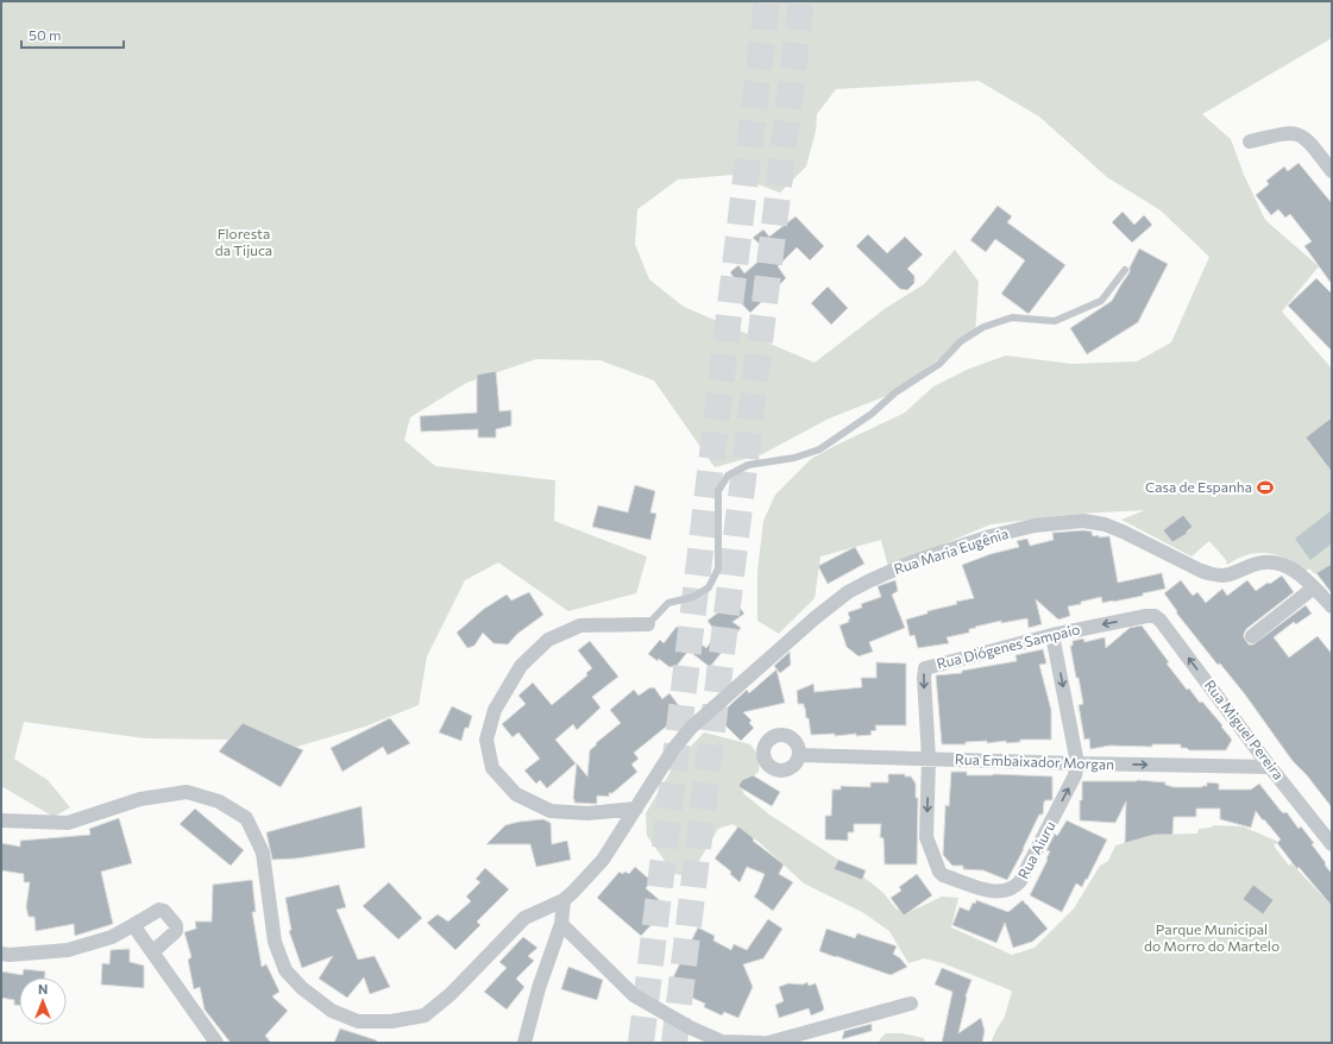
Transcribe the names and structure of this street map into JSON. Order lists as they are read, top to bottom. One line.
{"streets":{"street":["Rua Maria Eugênia","Rua Diógenes Sampaio","Rua Miguel Pereira","Rua Embaixador Morgan","Rua Aiuru"]},"crossings":[["Rua Diógenes Sampaio","Rua Miguel Pereira"],["Rua Diógenes Sampaio","Rua Embaixador Morgan"],["Rua Diógenes Sampaio","Rua Aiuru"],["Rua Miguel Pereira","Rua Embaixador Morgan"],["Rua Embaixador Morgan","Rua Aiuru"]],"one_way":["Rua Diógenes Sampaio","Rua Miguel Pereira","Rua Embaixador Morgan"],"parks":["Floresta da Tijuca","Parque Municipal do Morro do Martelo"],"places":{"sports":["Casa de Espanha"]},"scale_bar":"50 m","north":"top"}
